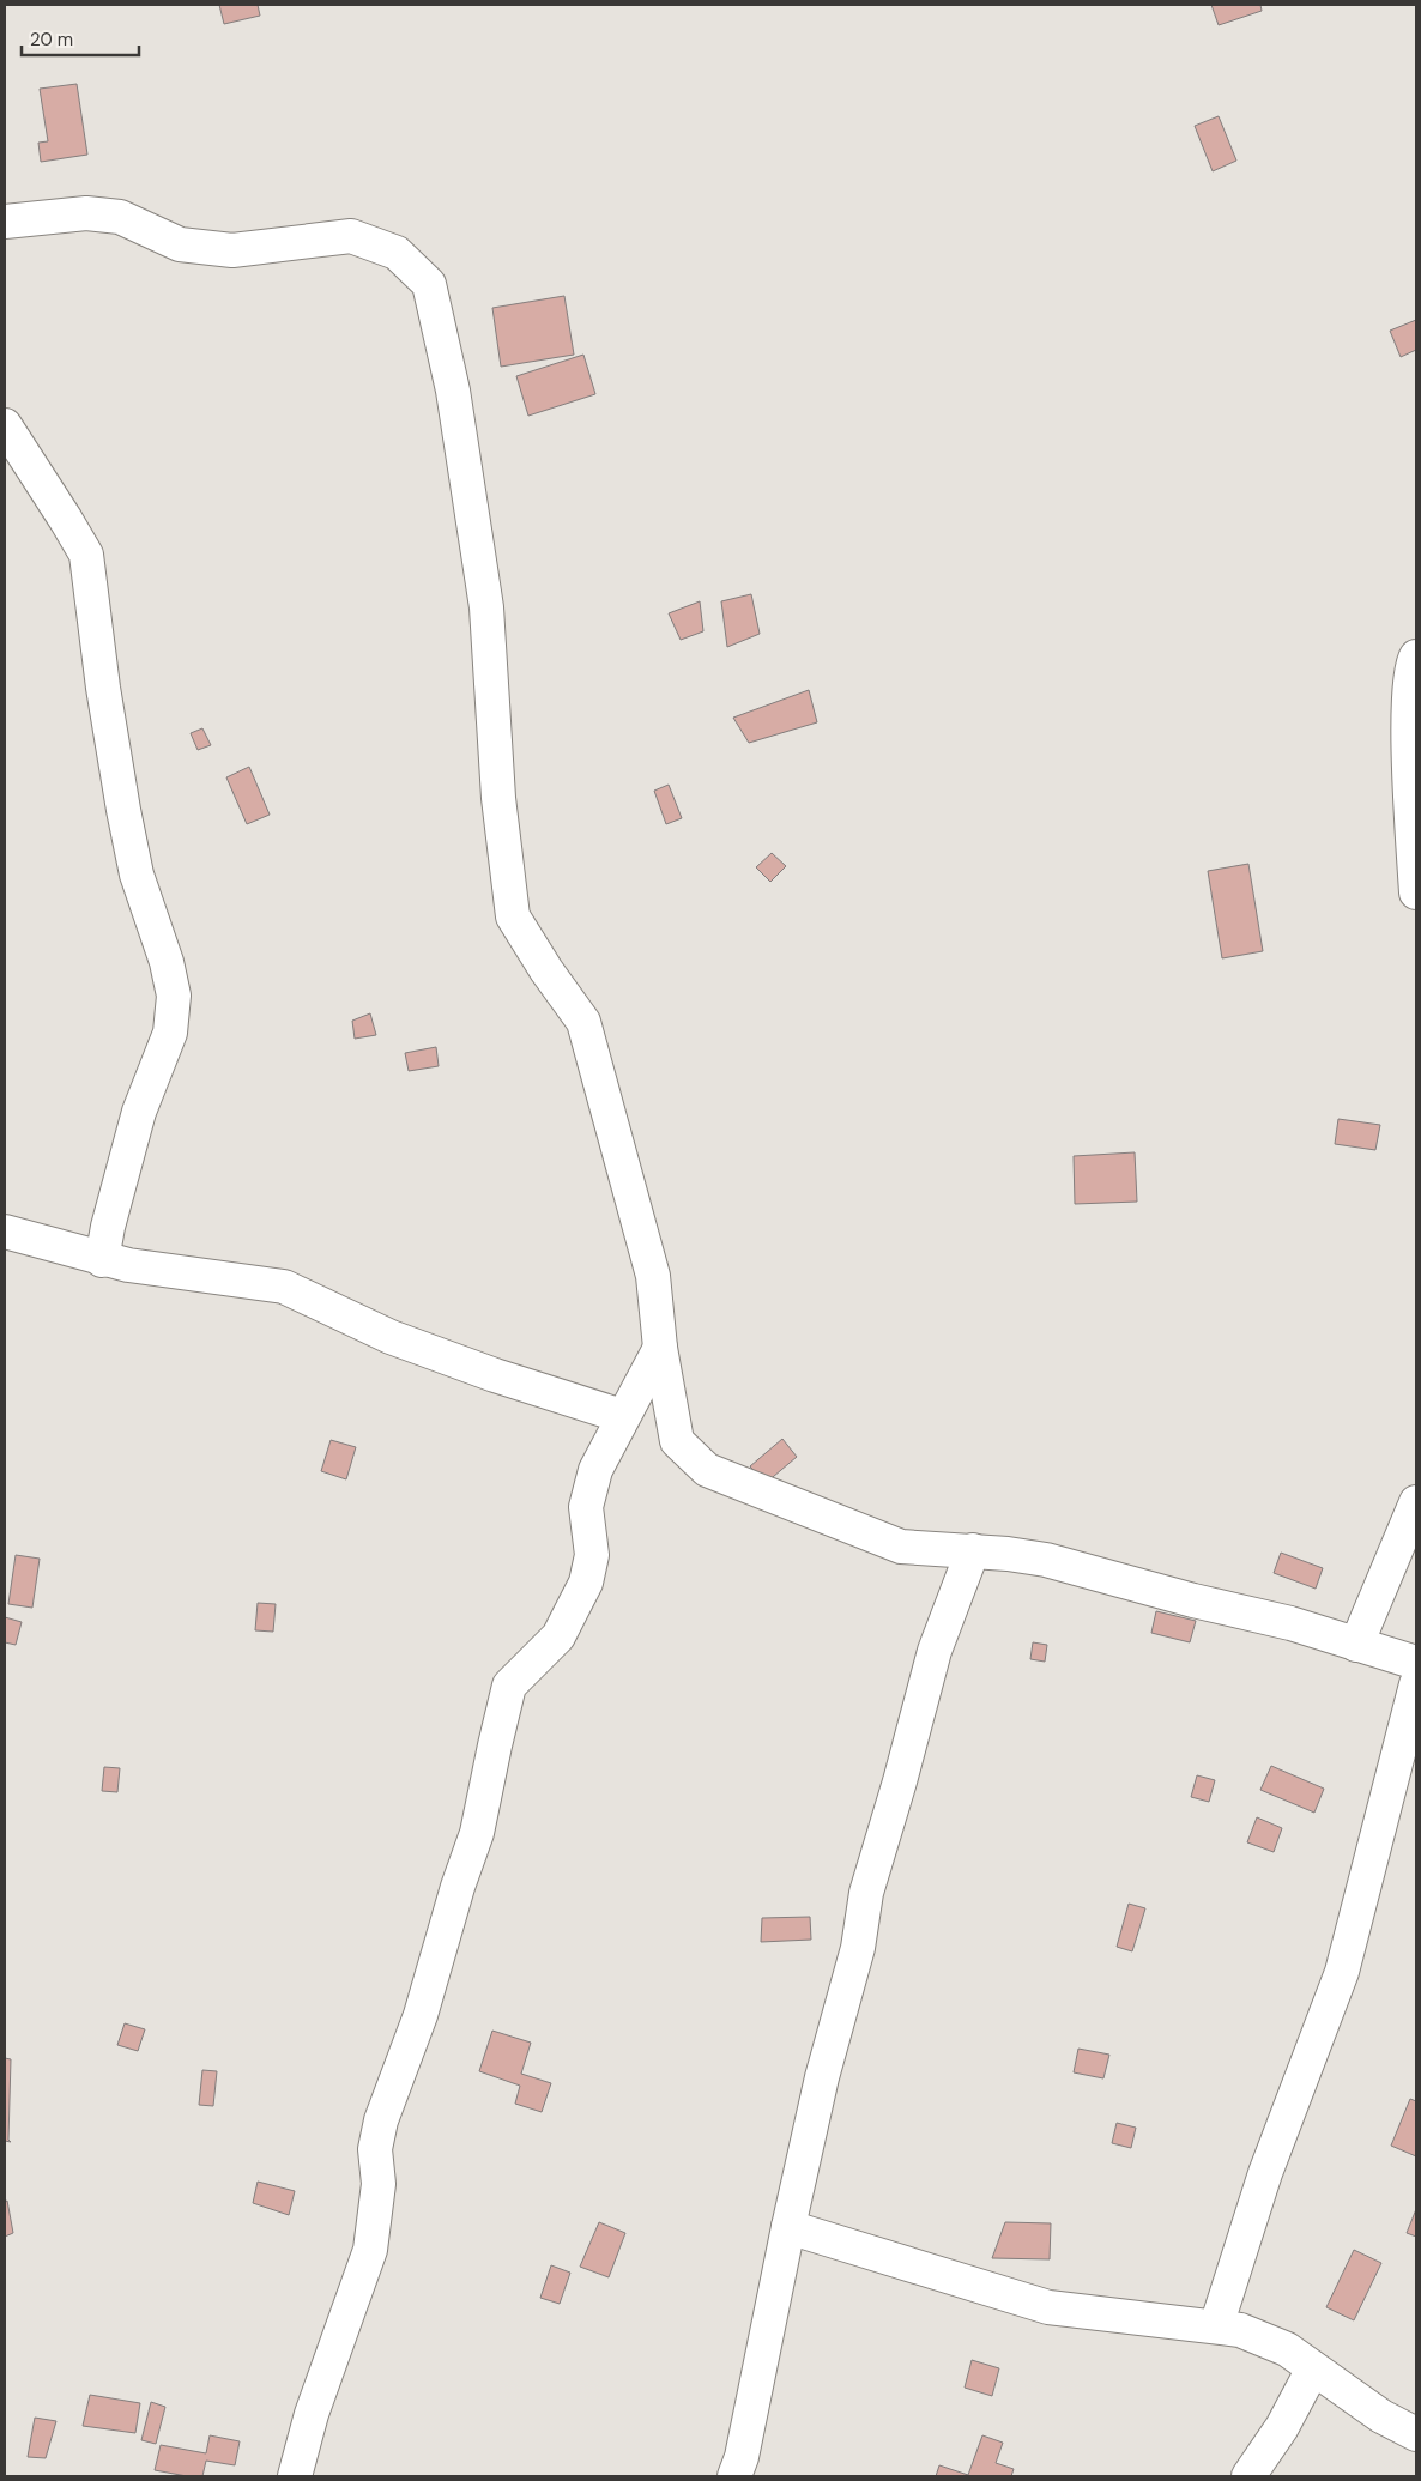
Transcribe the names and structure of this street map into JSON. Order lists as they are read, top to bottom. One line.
{"scale_bar":"20 m"}
